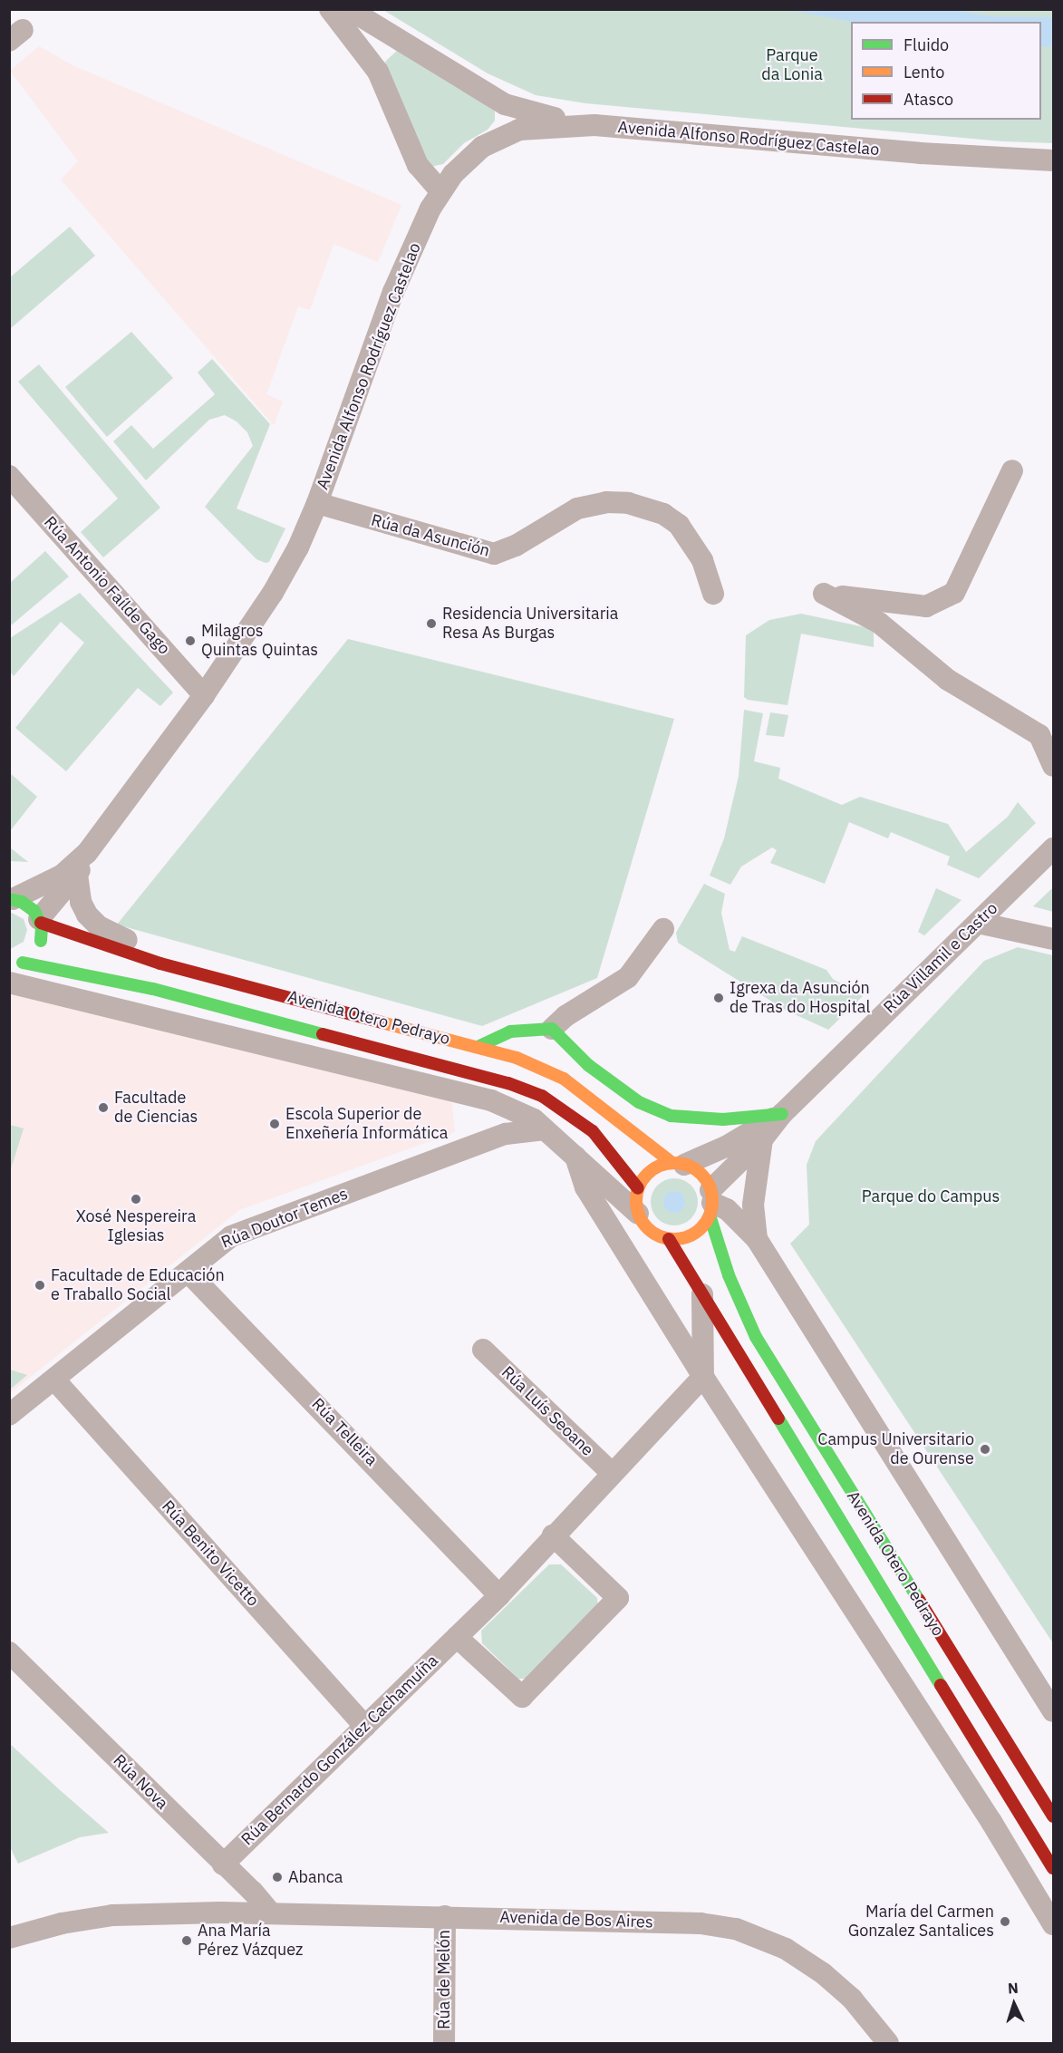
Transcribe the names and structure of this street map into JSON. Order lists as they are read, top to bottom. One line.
{"streets":{"main road":["Avenida Otero Pedrayo"],"street":["Avenida Alfonso Rodríguez Castelao","Rúa da Asunción","Rúa Antonio Faílde Gago","Rúa Villamil e Castro","Rúa Doutor Temes","Rúa Luís Seoane","Rúa Telleira","Rúa Benito Vicetto","Rúa Bernardo González Cachamuíña","Rúa Nova","Avenida de Bos Aires","Rúa de Melón"]},"crossings":[["Avenida Alfonso Rodríguez Castelao","Rúa da Asunción"],["Avenida Alfonso Rodríguez Castelao","Rúa Antonio Faílde Gago"],["Avenida Alfonso Rodríguez Castelao","Avenida Otero Pedrayo"],["Rúa Doutor Temes","Rúa Telleira"],["Rúa Doutor Temes","Rúa Benito Vicetto"],["Rúa Luís Seoane","Rúa Bernardo González Cachamuíña"],["Rúa Telleira","Rúa Bernardo González Cachamuíña"],["Rúa Benito Vicetto","Rúa Bernardo González Cachamuíña"],["Rúa Bernardo González Cachamuíña","Rúa Nova"],["Rúa Nova","Avenida de Bos Aires"],["Avenida de Bos Aires","Rúa de Melón"]],"parks":["Parque da Lonia","Parque do Campus"],"places":["Residencia Universitaria Resa As Burgas","Milagros Quintas Quintas","Igrexa da Asunción de Tras do Hospital","Facultade de Ciencias","Escola Superior de Enxeñería Informática","Xosé Nespereira Iglesias","Facultade de Educación e Traballo Social","Campus Universitario de Ourense","Abanca","María del Carmen Gonzalez Santalices","Ana María Pérez Vázquez"],"legend":["Fluido","Lento","Atasco"],"north":"top"}
